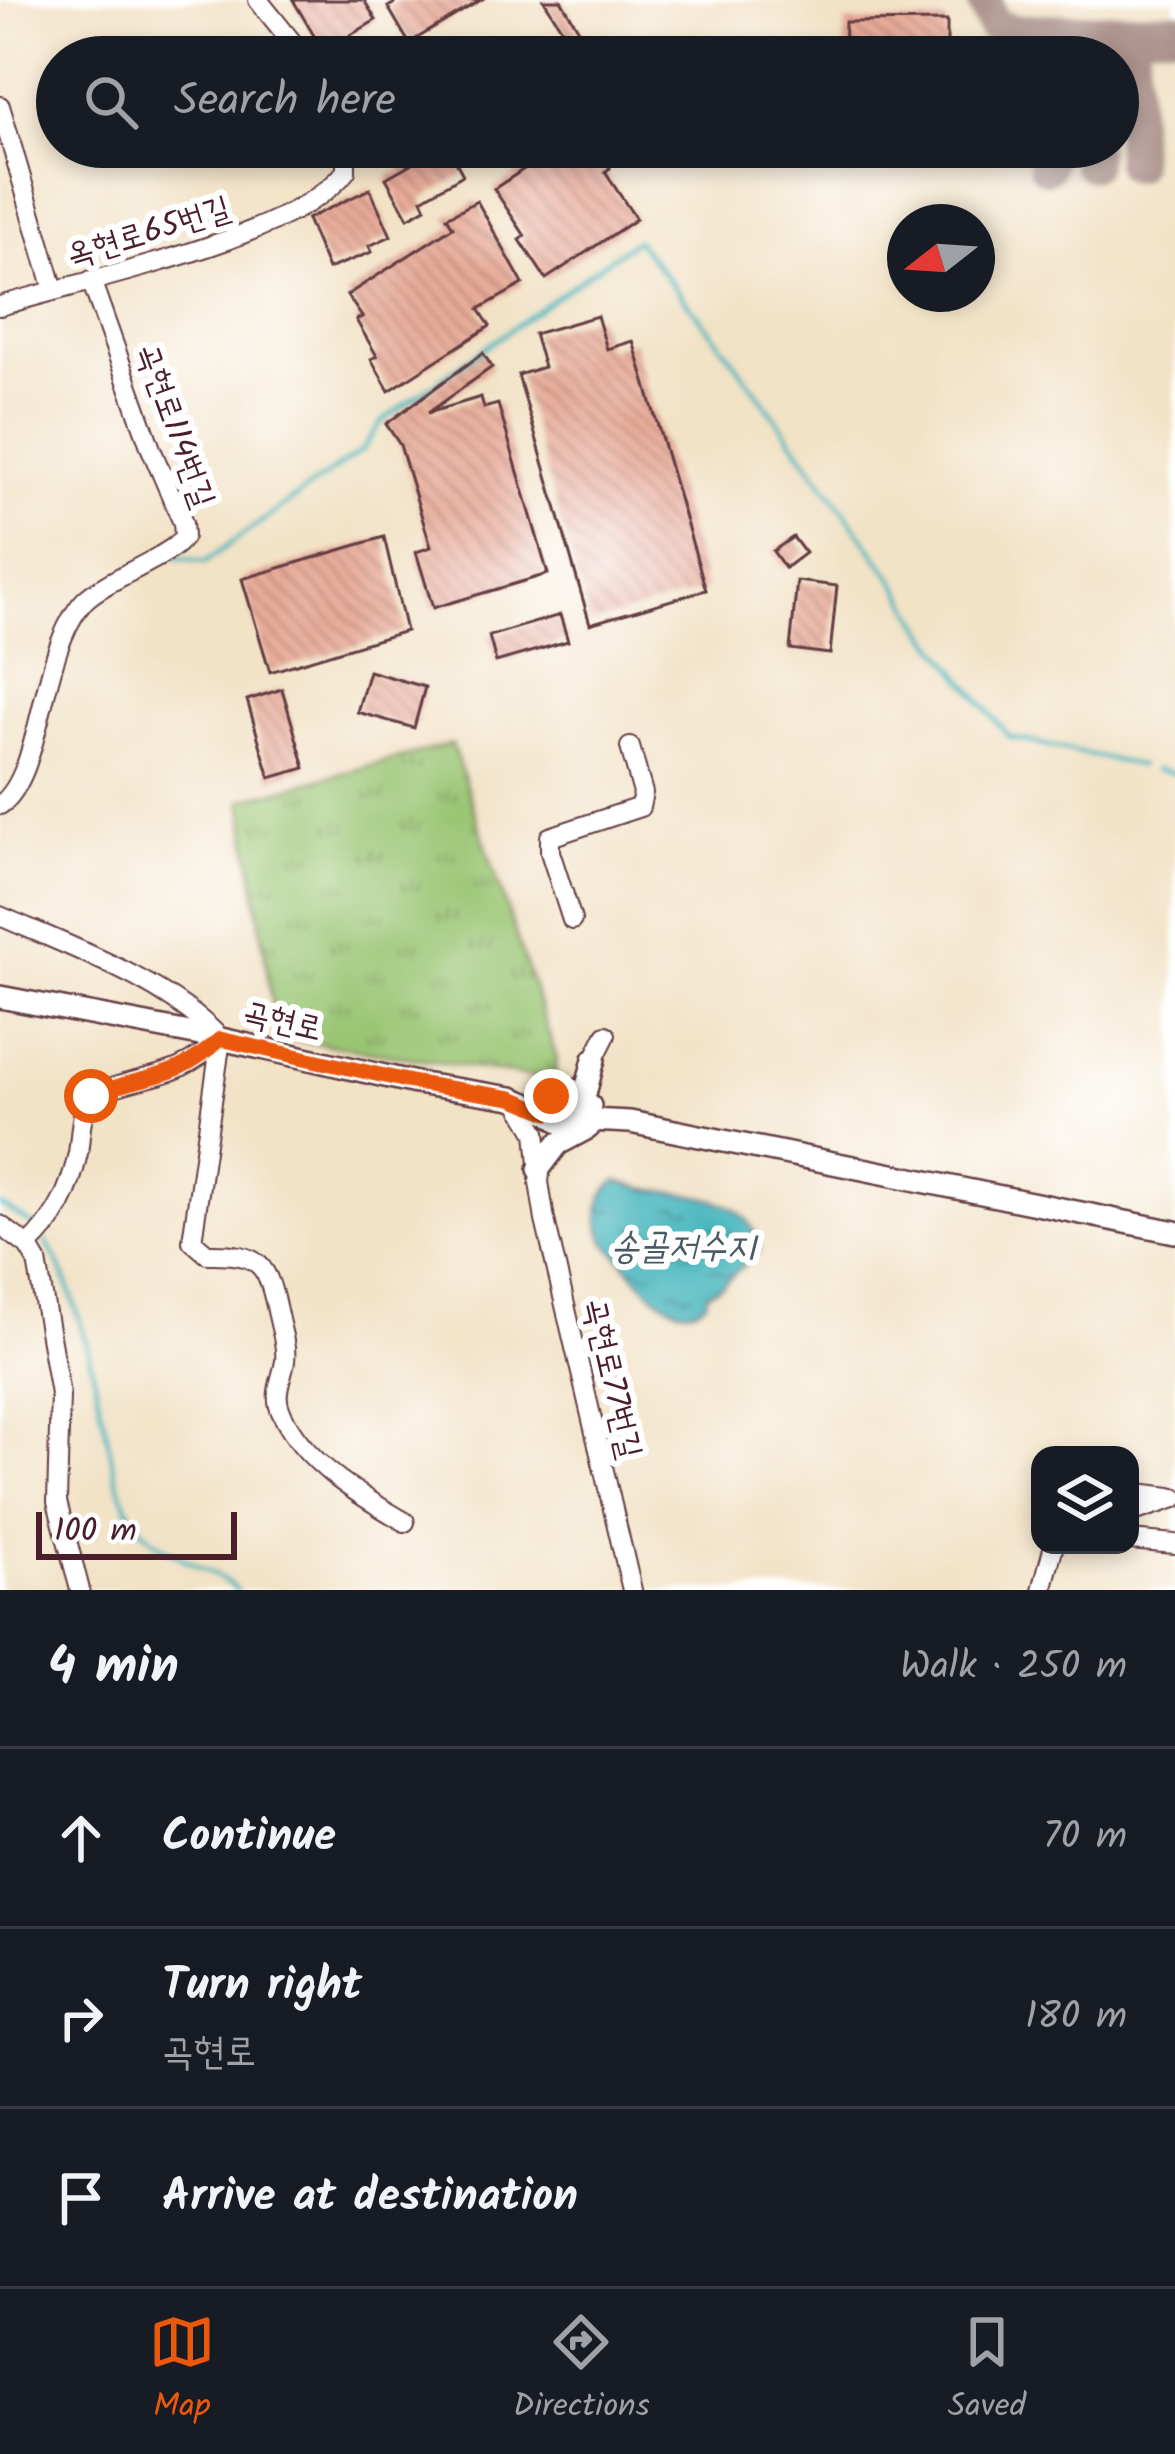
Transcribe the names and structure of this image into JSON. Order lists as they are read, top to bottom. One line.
{"streets":{"main road":["곡현로"],"street":["옥현로65번길","곡현로114번길","곡현로77번길"]},"crossings":[["옥현로65번길","곡현로114번길"]],"water":["송골저수지"],"scale_bar":"100 m","north":"left","page":{"search":"Search here","scale":"100 m","heading":["4 min","Walk · 250 m"],"list":[["Continue","70 m"],["Turn right","곡현로","180 m"],"Arrive at destination"],"nav":["Map","Directions","Saved"]}}
